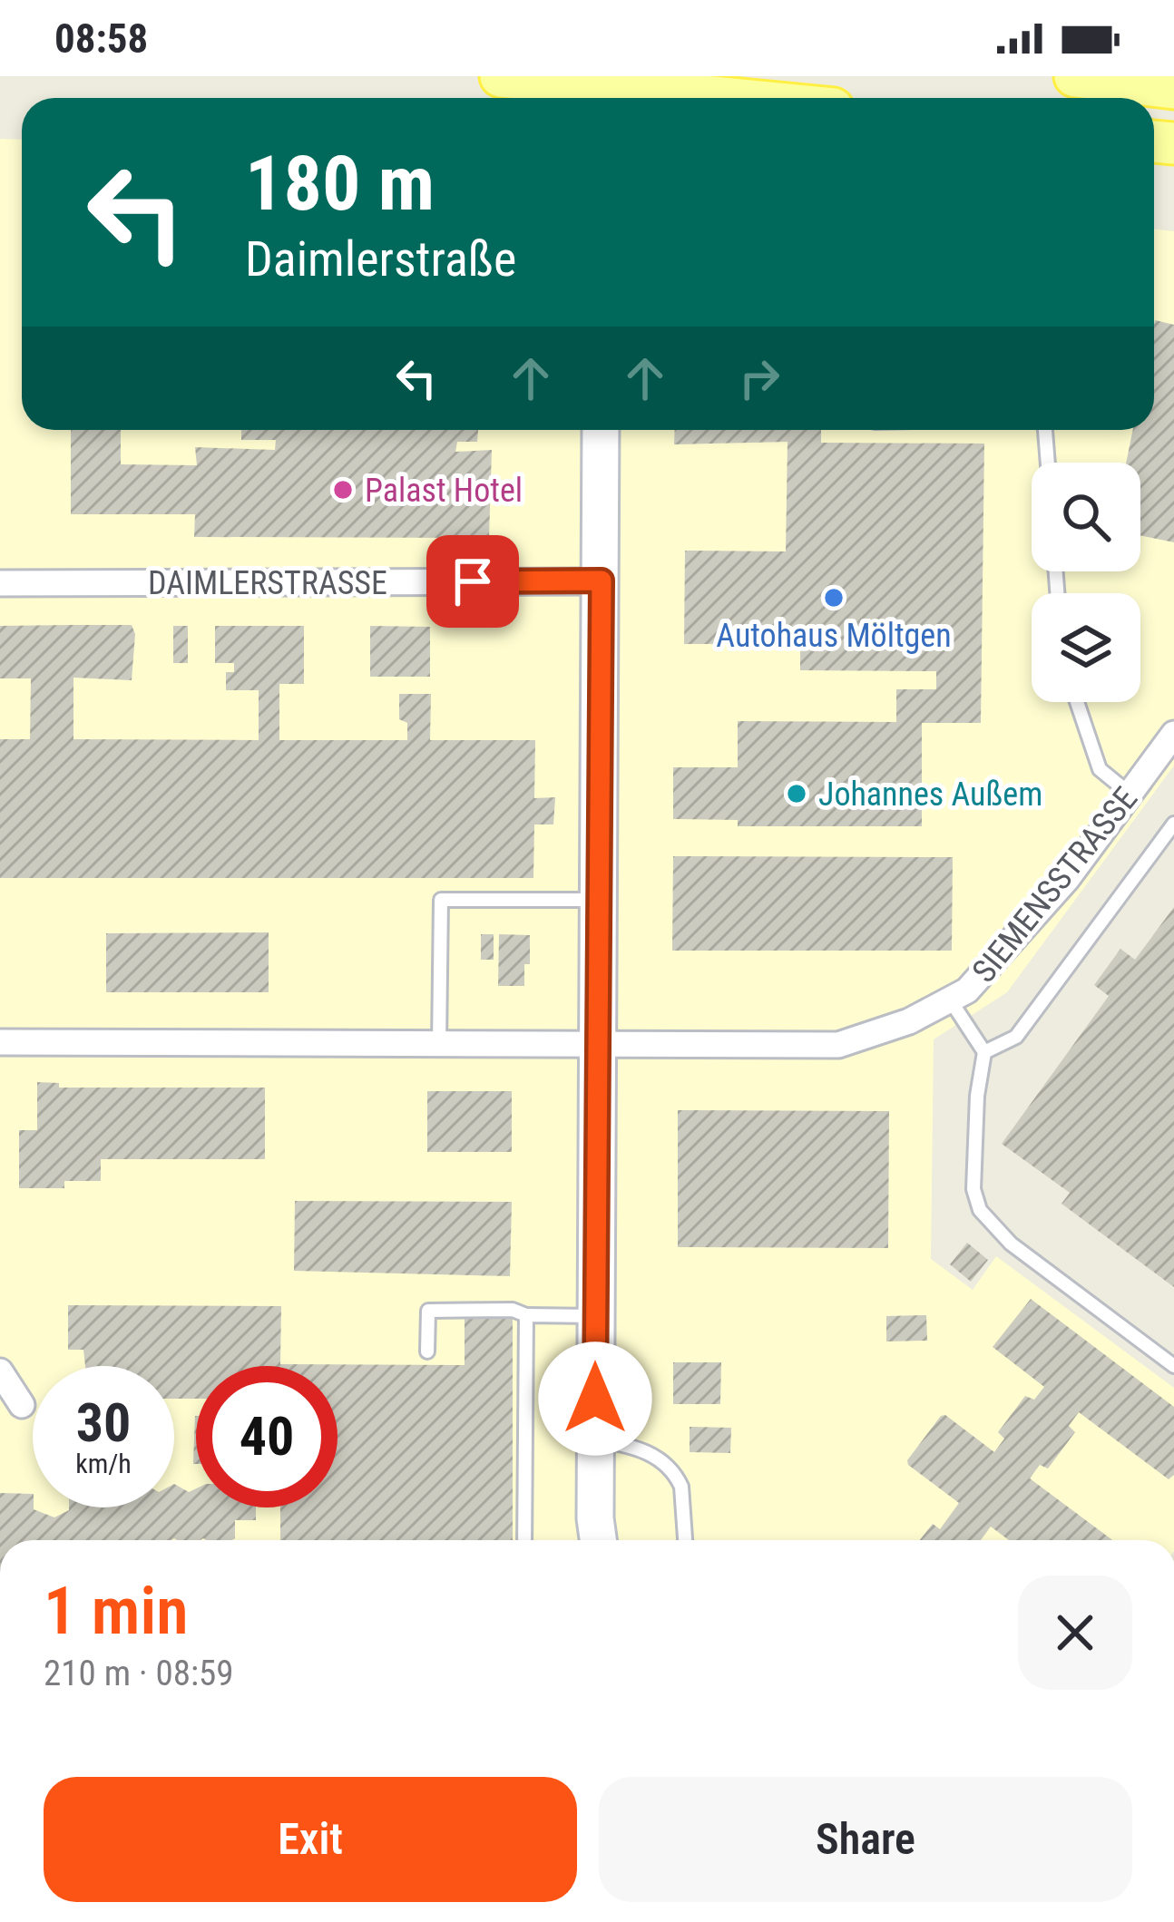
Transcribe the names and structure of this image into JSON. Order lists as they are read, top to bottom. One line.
{"streets":{"street":["DAIMLERSTRASSE","SIEMENSSTRASSE"]},"places":["Palast Hotel","Autohaus Möltgen","Johannes Außem"],"page":{"status":"08:58","turn":["180 m","Daimlerstraße"],"speed":"30 km/h","limit":"40","heading":["1 min","210 m · 08:59"],"buttons":["Exit","Share"]}}
